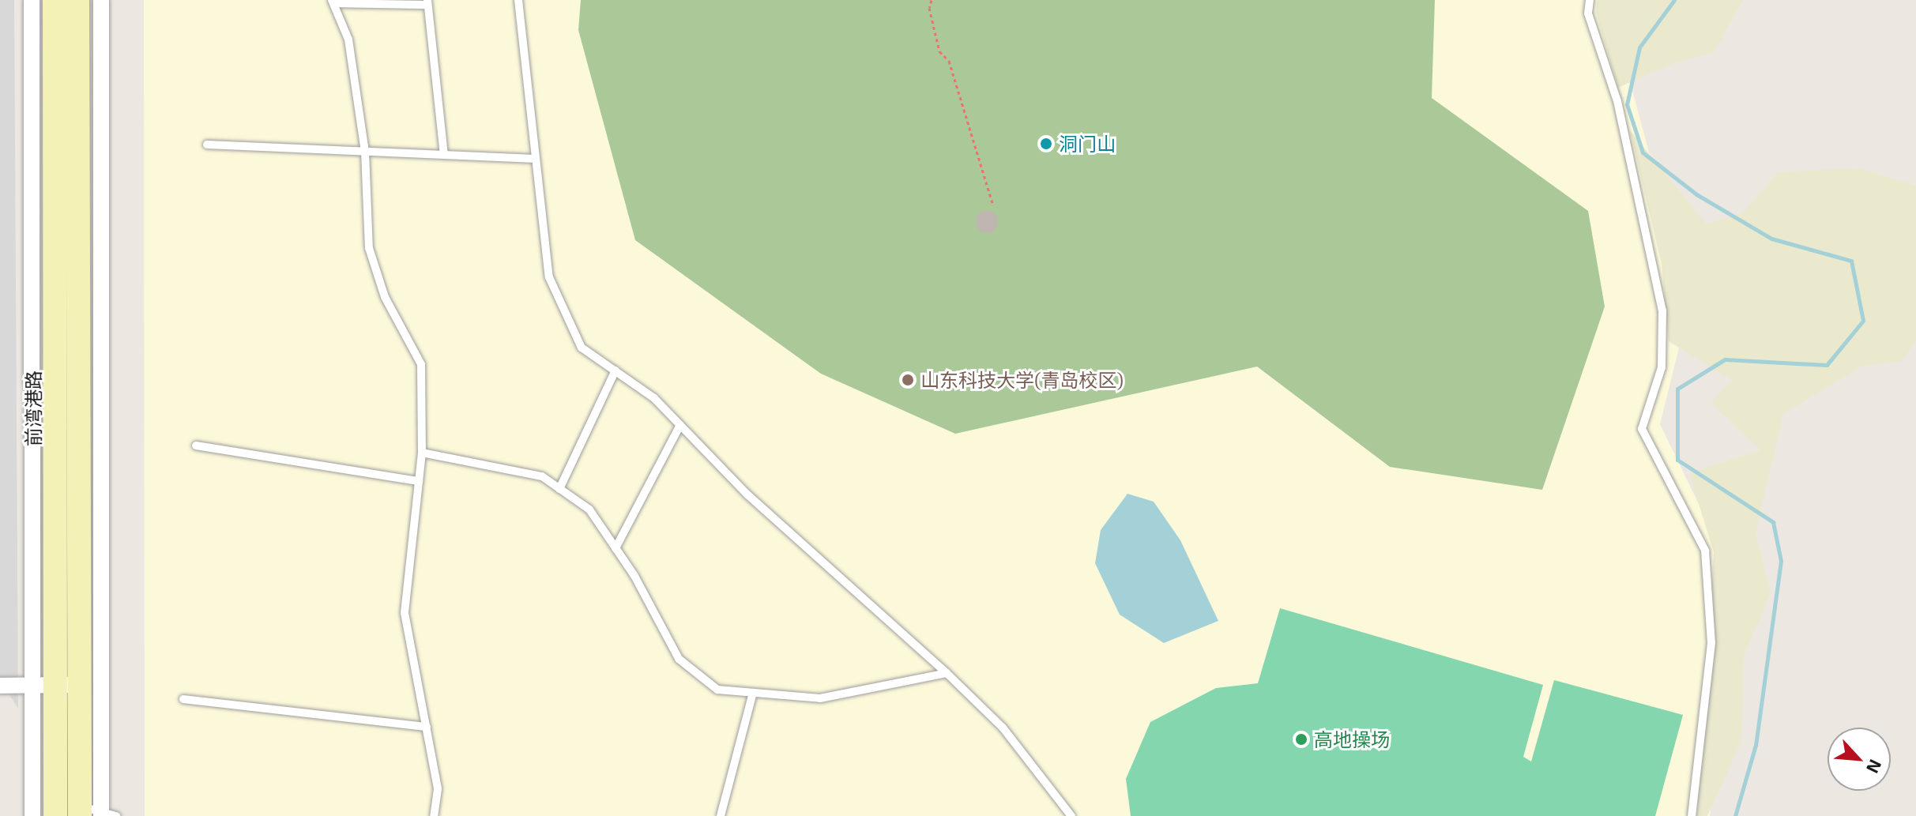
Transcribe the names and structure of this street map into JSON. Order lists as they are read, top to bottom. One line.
{"streets":{"main road":["前湾港路"]},"places":["洞门山","山东科技大学(青岛校区)","高地操场"],"north":"bottom right"}
